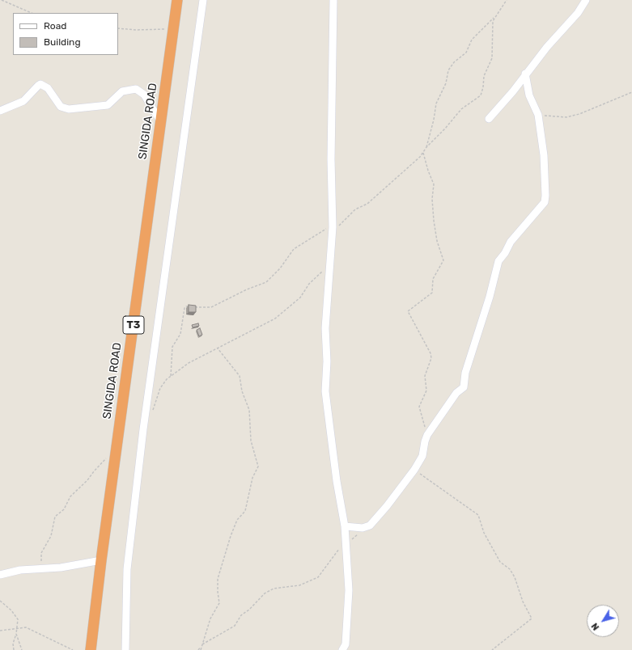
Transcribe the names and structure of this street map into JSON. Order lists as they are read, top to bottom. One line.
{"streets":{"highway":["SINGIDA ROAD","T3"]},"legend":["Road","Building"],"north":"bottom left"}
